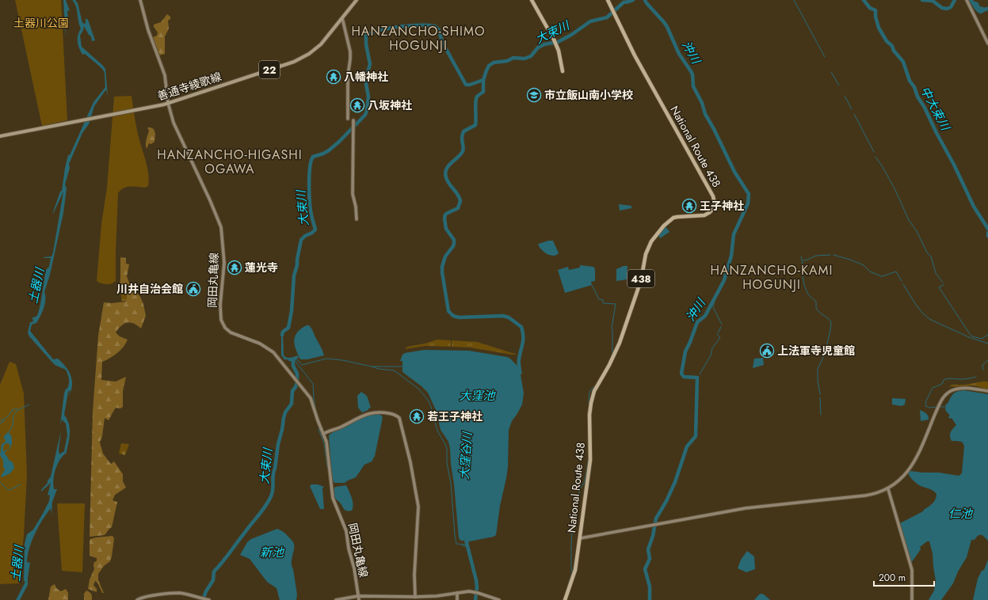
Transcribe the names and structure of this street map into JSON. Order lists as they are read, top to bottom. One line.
{"streets":{"highway":["National Route 438","438"],"main road":["22","善通寺綾歌線"],"street":["岡田丸亀線"]},"crossings":[["善通寺綾歌線","岡田丸亀線"]],"districts":["HANZANCHO-SHIMO HOGUNJI","HANZANCHO-HIGASHI OGAWA","HANZANCHO-KAMI HOGUNJI"],"water":["大束川","沖川","中大束川","土器川","大窪池","大窪谷川","仁池","新池"],"parks":["土器川公園"],"places":{"temple":["八幡神社","八坂神社","王子神社","蓮光寺","若王子神社"],"school or university":["市立飯山南小学校"],"public building":["川井自治会館","上法軍寺児童館"]},"scale_bar":"200 m"}
